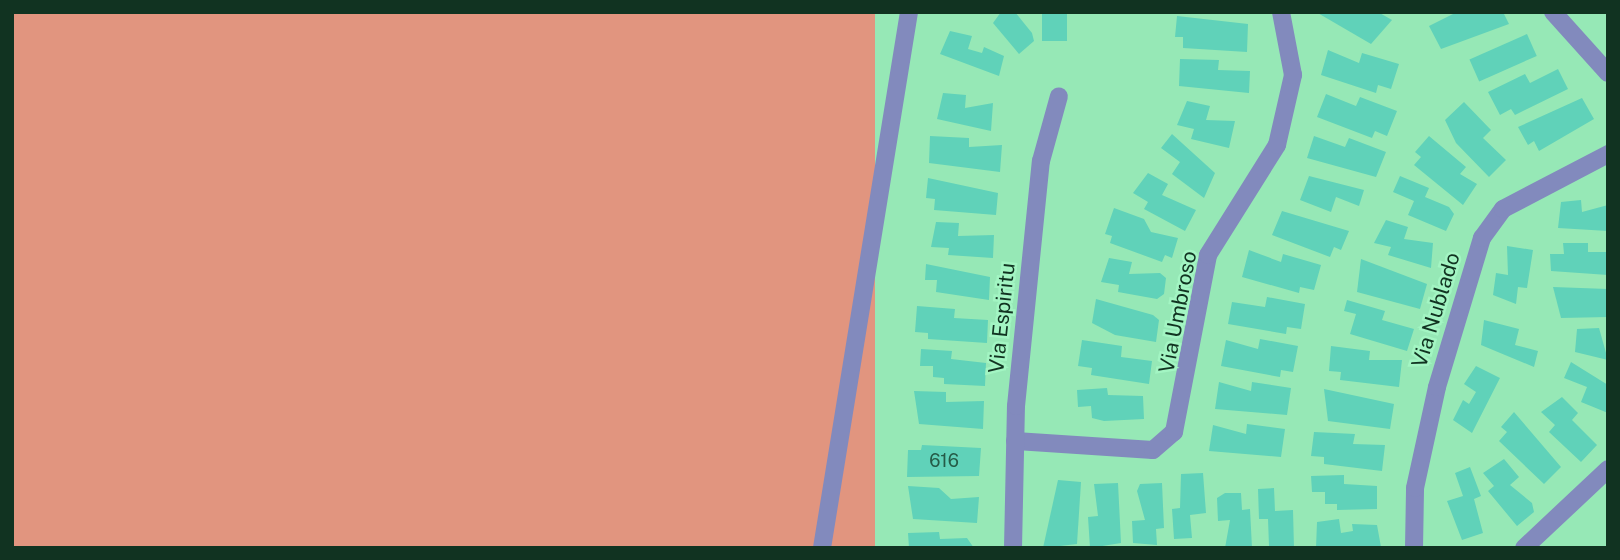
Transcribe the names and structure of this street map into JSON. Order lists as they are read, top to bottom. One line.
{"streets":{"street":["Via Nublado","Via Umbroso","Via Espiritu"]},"crossings":[["Via Umbroso","Via Espiritu"]],"house_numbers":["616"]}
